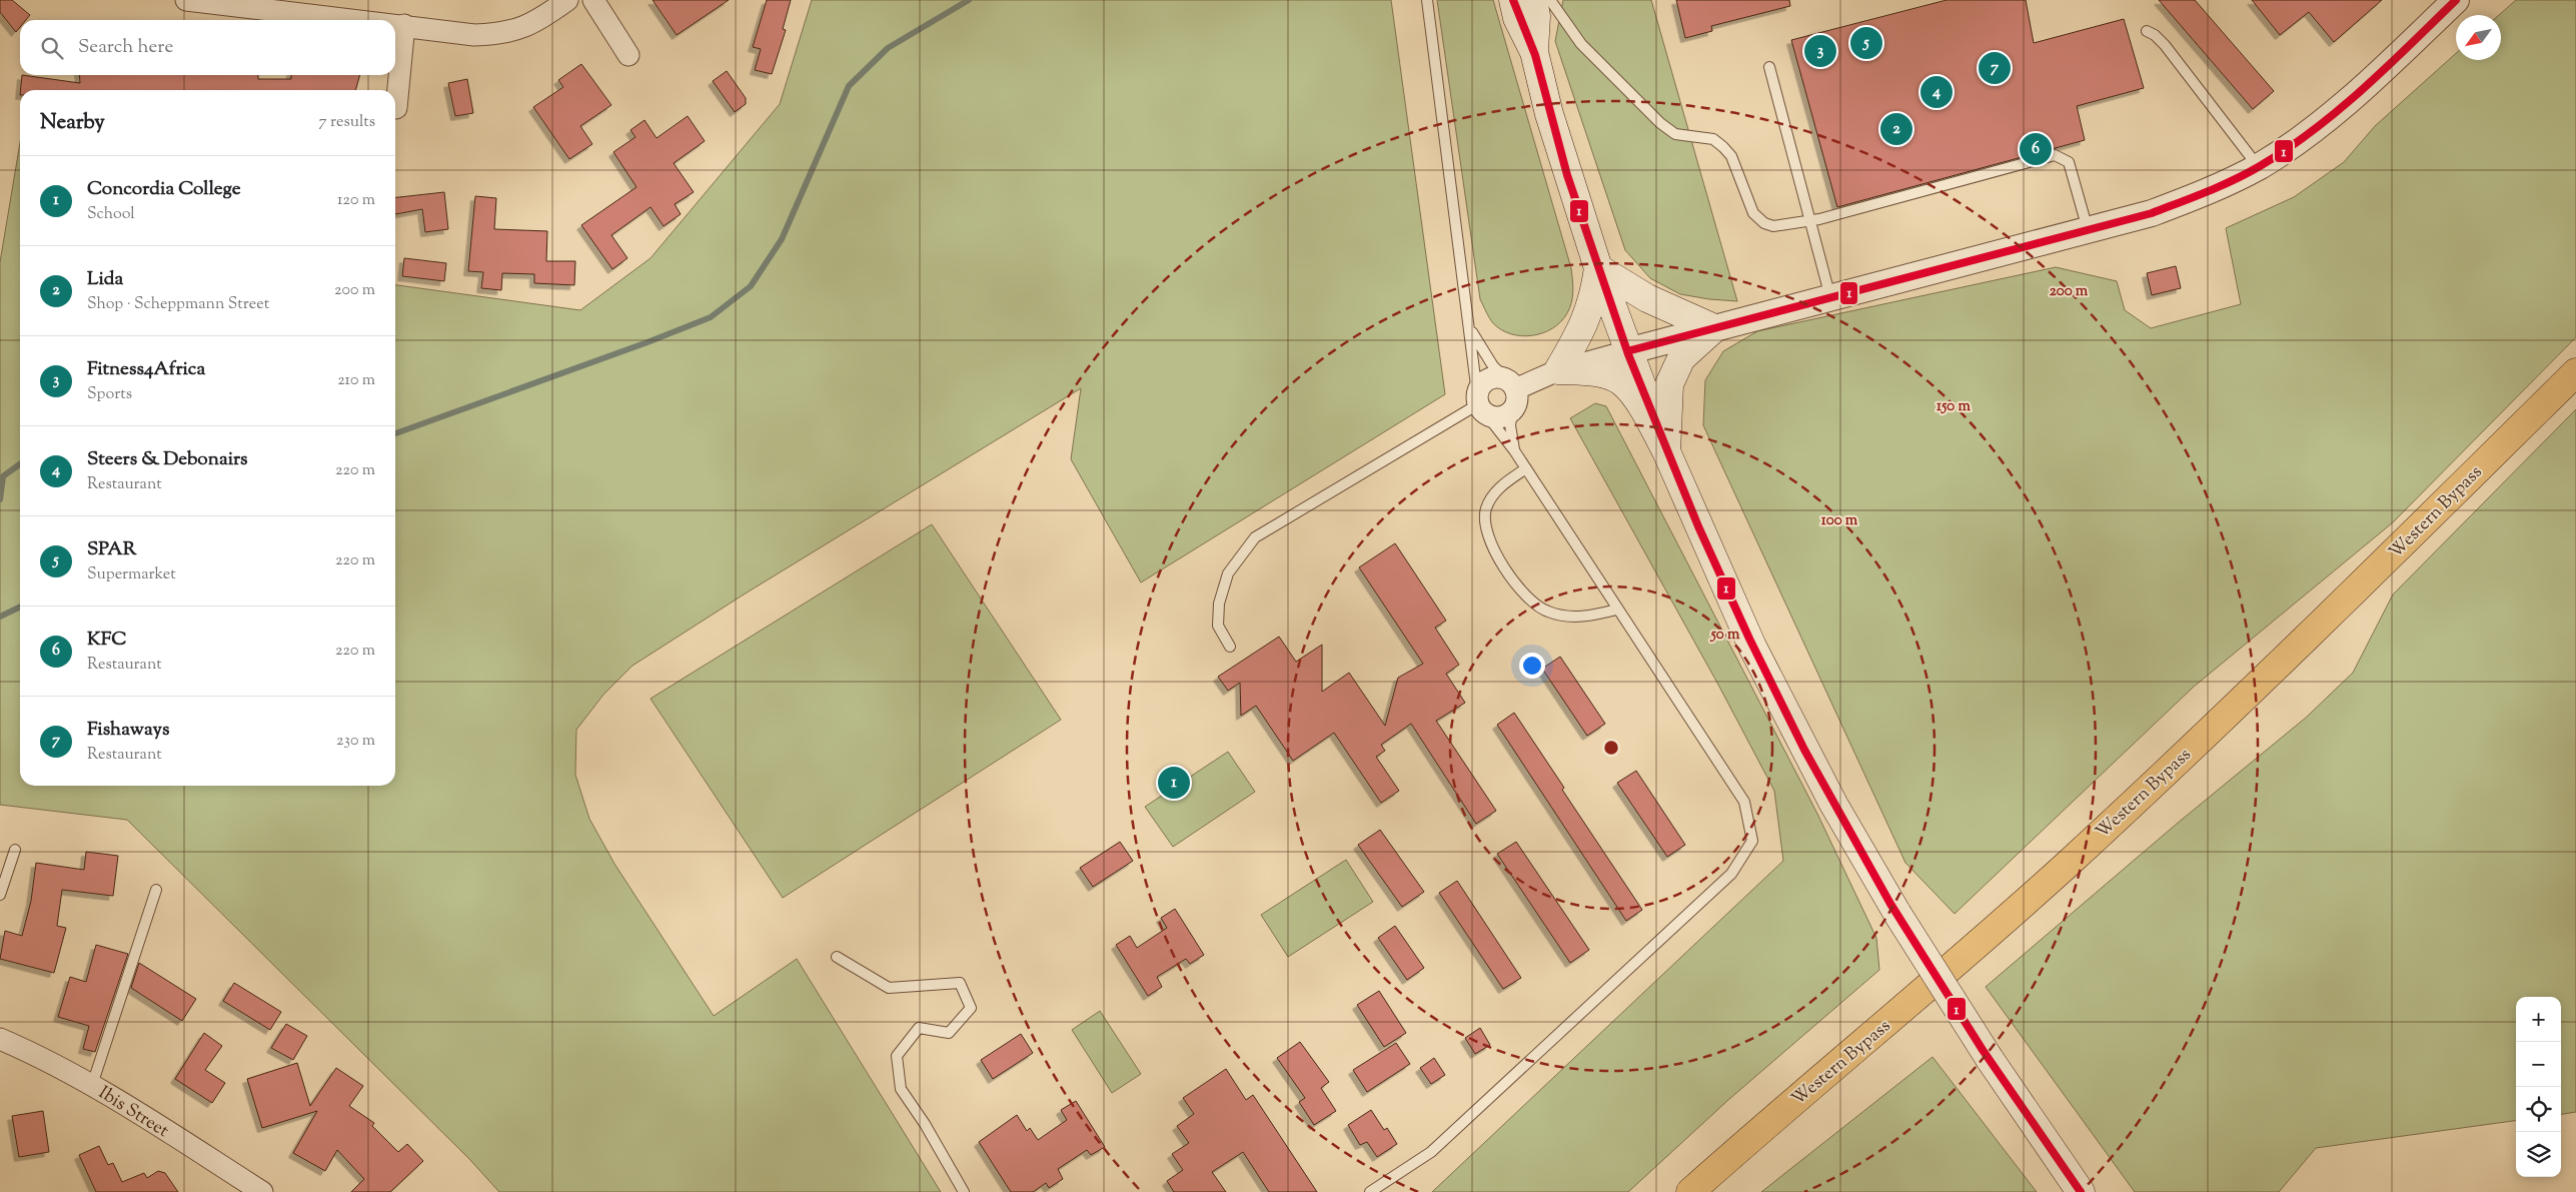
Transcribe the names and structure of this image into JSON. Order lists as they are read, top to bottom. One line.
{"streets":{"highway":["Western Bypass"],"street":["Ibis Street"]},"lines":["transit line 1"],"north":"bottom left","page":{"search":"Search here","pins":["5","3","7","4","2","6","1"],"heading":["Nearby","7 results"],"list":[{"mark":"1","name":"Concordia College","note":"School","value":"120 m"},{"mark":"2","name":"Lida","note":"Shop · Scheppmann Street","value":"200 m"},{"mark":"3","name":"Fitness4Africa","note":"Sports","value":"210 m"},{"mark":"4","name":"Steers & Debonairs","note":"Restaurant","value":"220 m"},{"mark":"5","name":"SPAR","note":"Supermarket","value":"220 m"},{"mark":"6","name":"KFC","note":"Restaurant","value":"220 m"},{"mark":"7","name":"Fishaways","note":"Restaurant","value":"230 m"}],"map_buttons":["+","−"]},"rings":["200 m","150 m","100 m","50 m"]}
